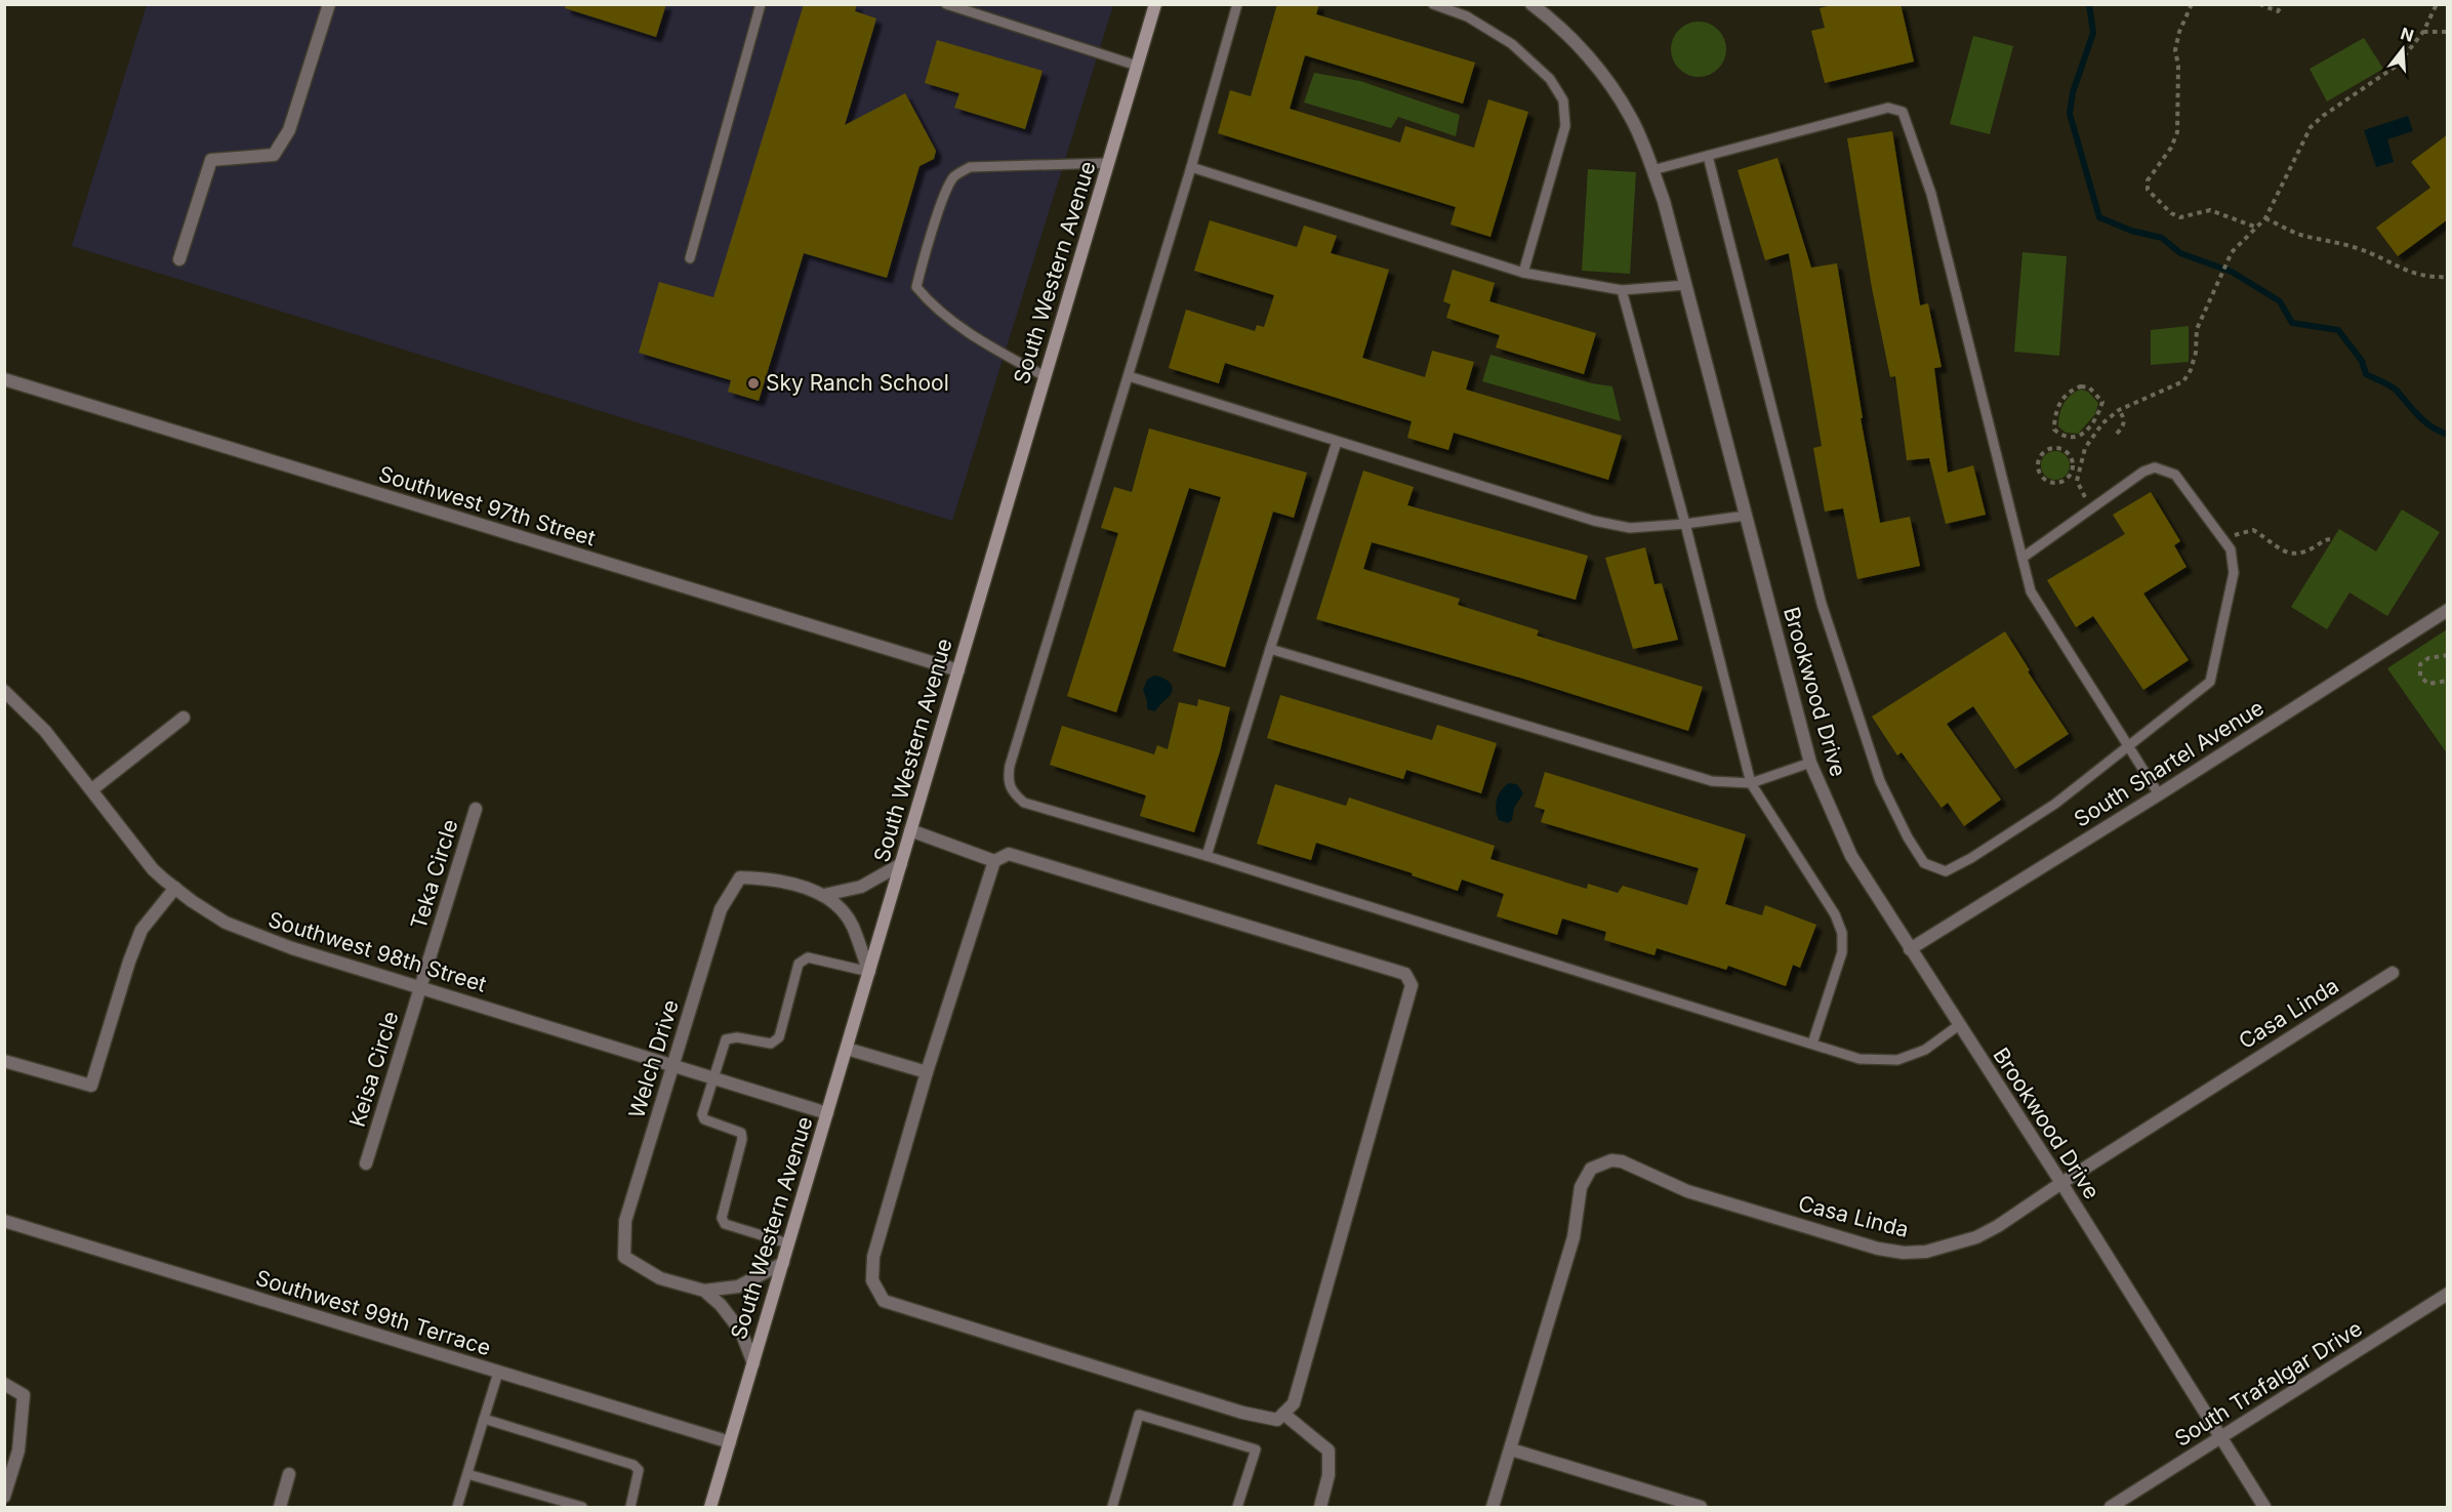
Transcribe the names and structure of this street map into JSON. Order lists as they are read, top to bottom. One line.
{"streets":{"main road":["South Western Avenue"],"street":["Southwest 97th Street","Brookwood Drive","South Shartel Avenue","Teka Circle","Southwest 98th Street","Casa Linda","Welch Drive","Keisa Circle","Southwest 99th Terrace","South Trafalgar Drive"]},"crossings":[["South Western Avenue","Southwest 97th Street"],["South Western Avenue","Southwest 98th Street"],["South Western Avenue","Welch Drive"],["South Western Avenue","Southwest 99th Terrace"],["Brookwood Drive","South Shartel Avenue"],["Brookwood Drive","Casa Linda"],["Brookwood Drive","South Trafalgar Drive"],["Teka Circle","Southwest 98th Street"],["Teka Circle","Keisa Circle"],["Southwest 98th Street","Welch Drive"],["Southwest 98th Street","Keisa Circle"]],"places":["Sky Ranch School"],"north":"top"}
